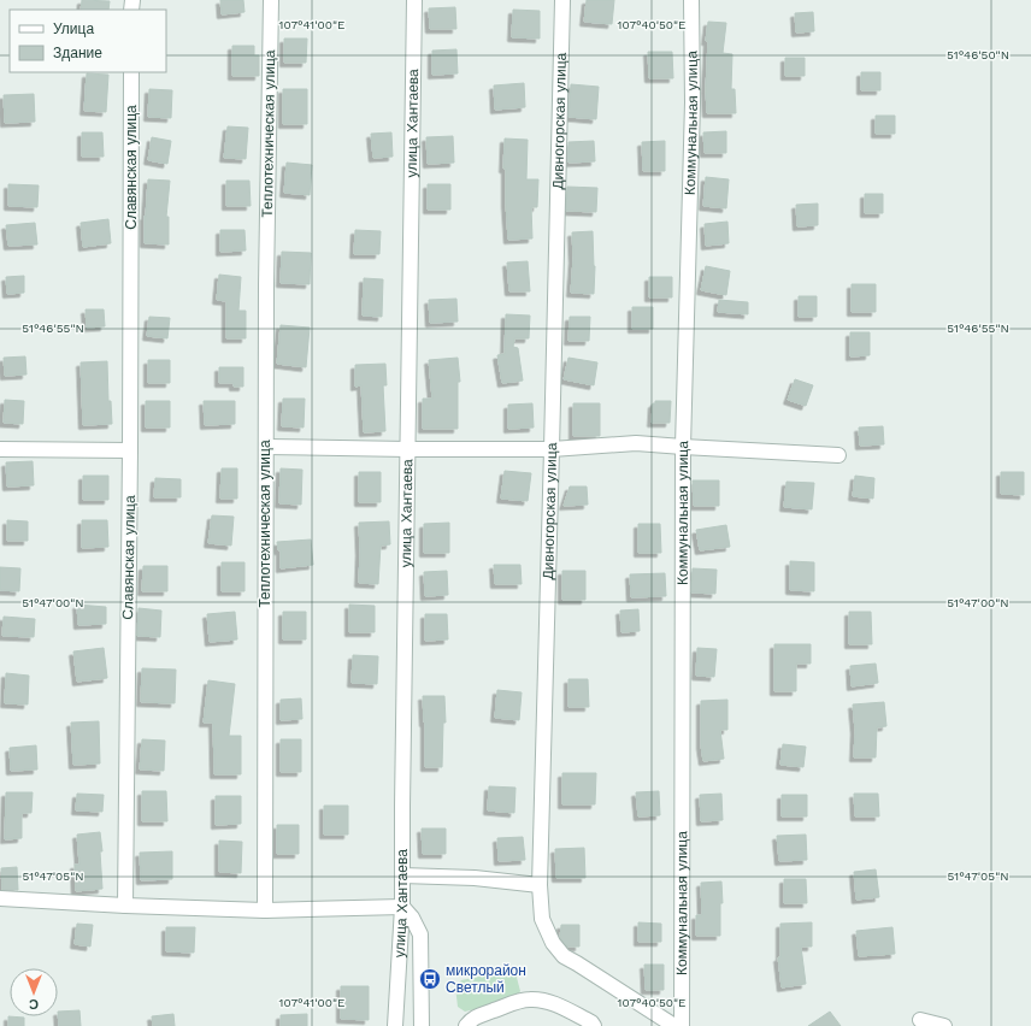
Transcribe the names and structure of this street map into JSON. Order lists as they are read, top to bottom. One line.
{"streets":{"street":["Дивногорская улица","улица Хантаева","Коммунальная улица","Теплотехническая улица","Славянская улица"]},"places":{"bus stop":["микрорайон Светлый"]},"legend":["Улица","Здание"],"north":"bottom","coordinates":["107°41'00\"E","107°40'50\"E","51°46'50\"N","51°46'55\"N","51°47'00\"N","51°47'05\"N"]}
